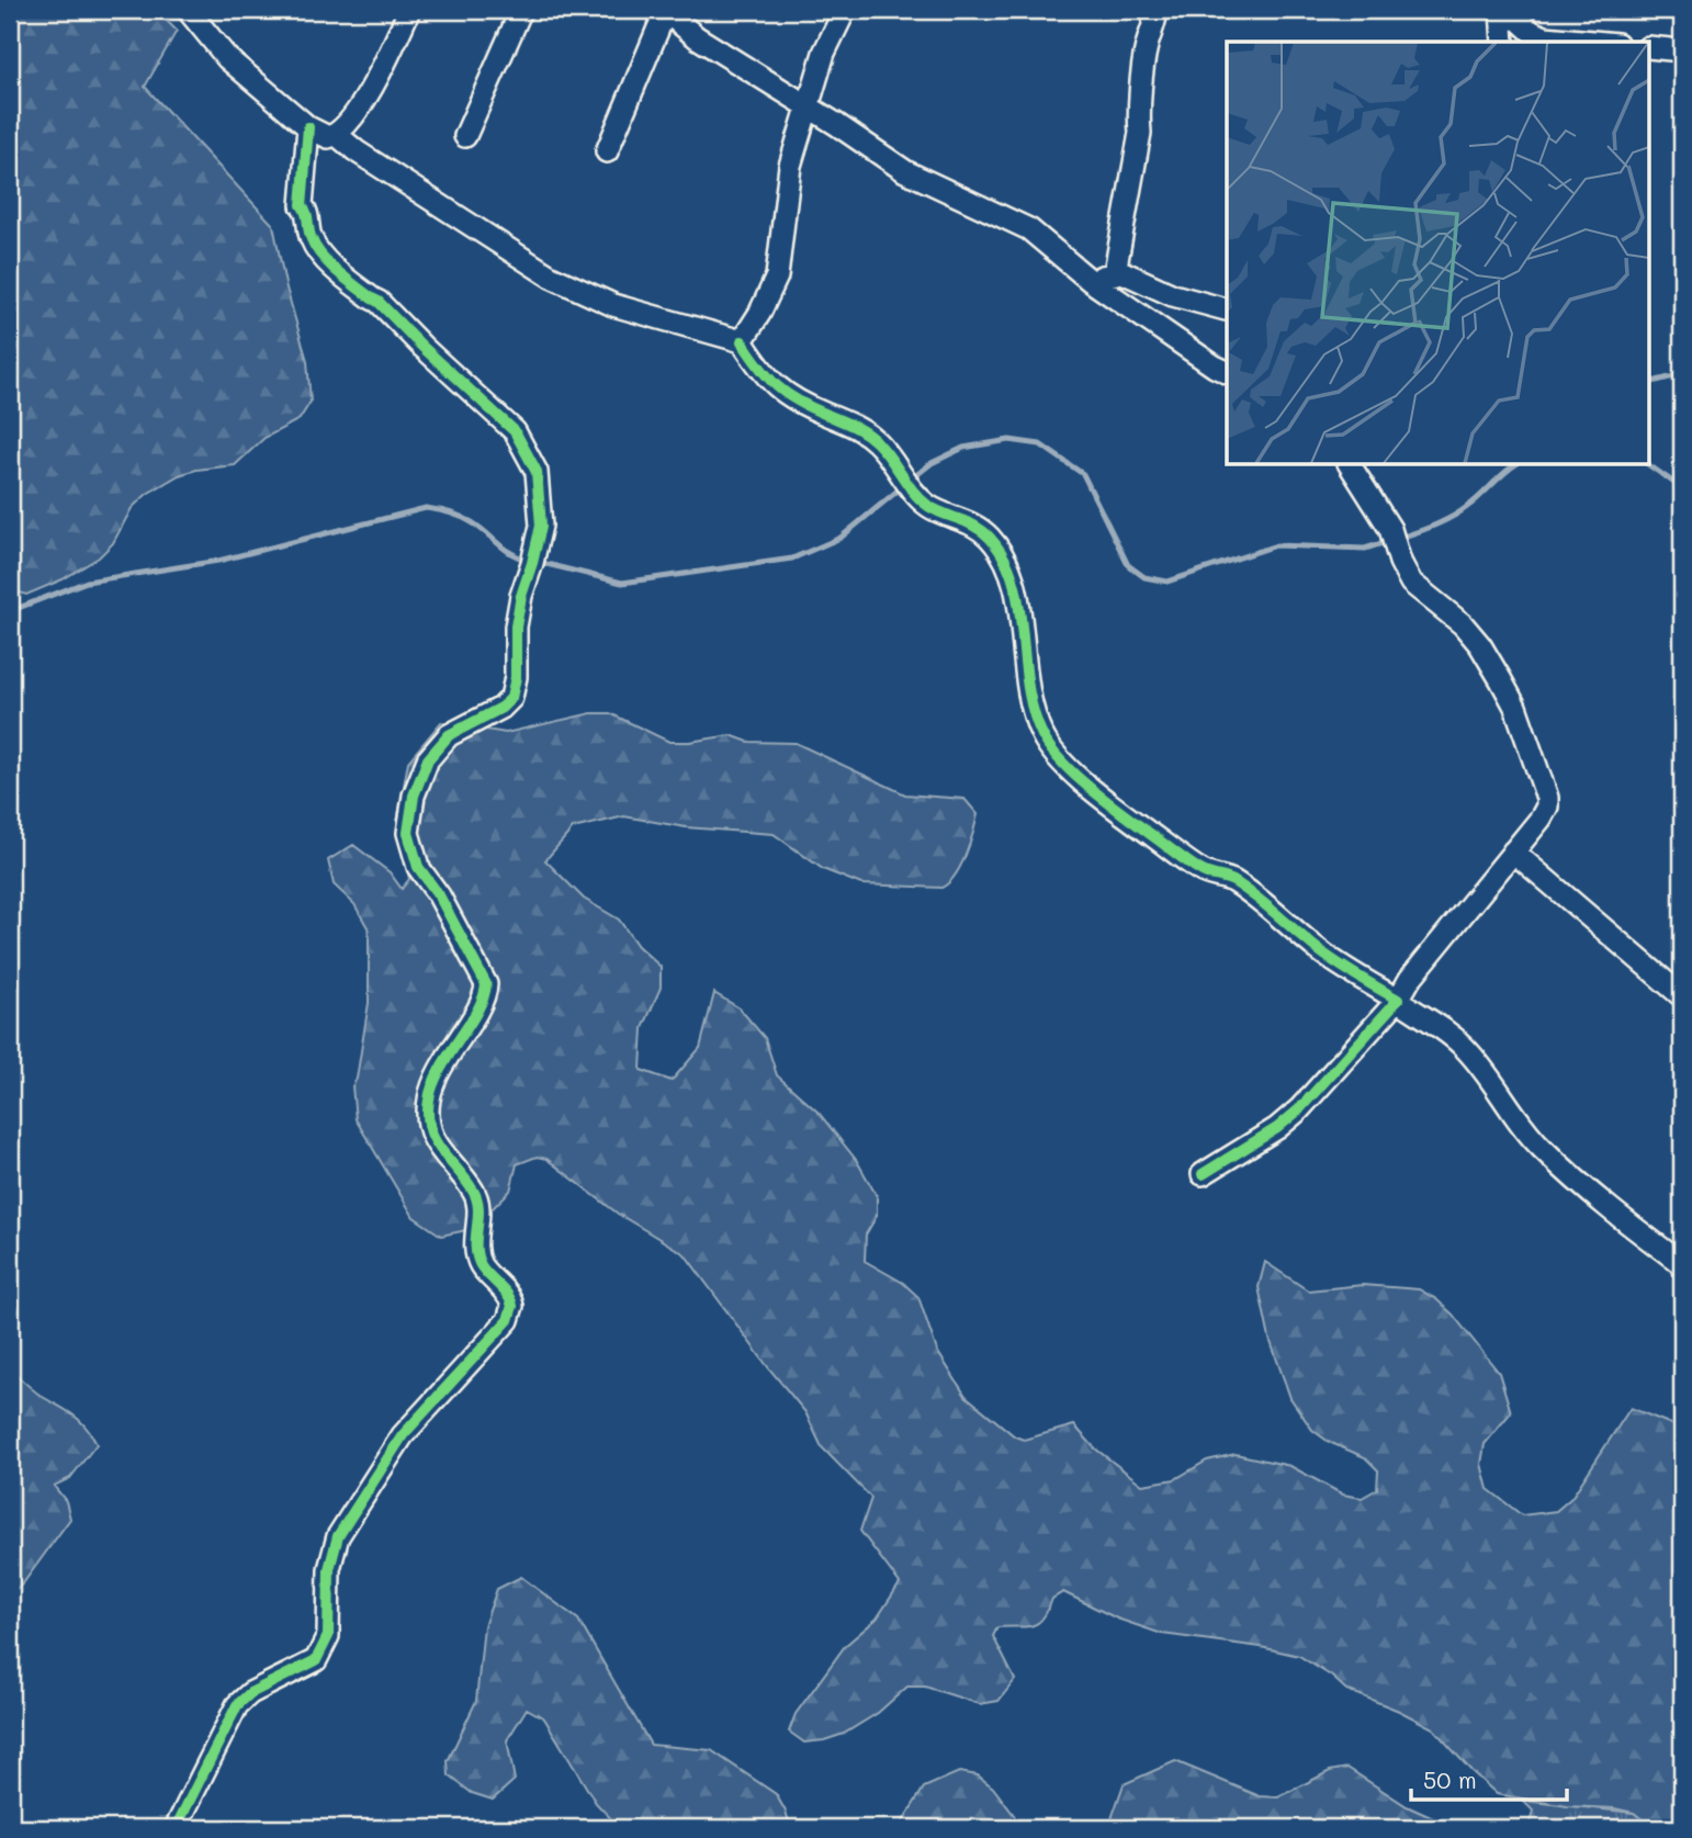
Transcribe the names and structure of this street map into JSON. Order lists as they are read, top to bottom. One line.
{"scale_bar":"50 m"}
